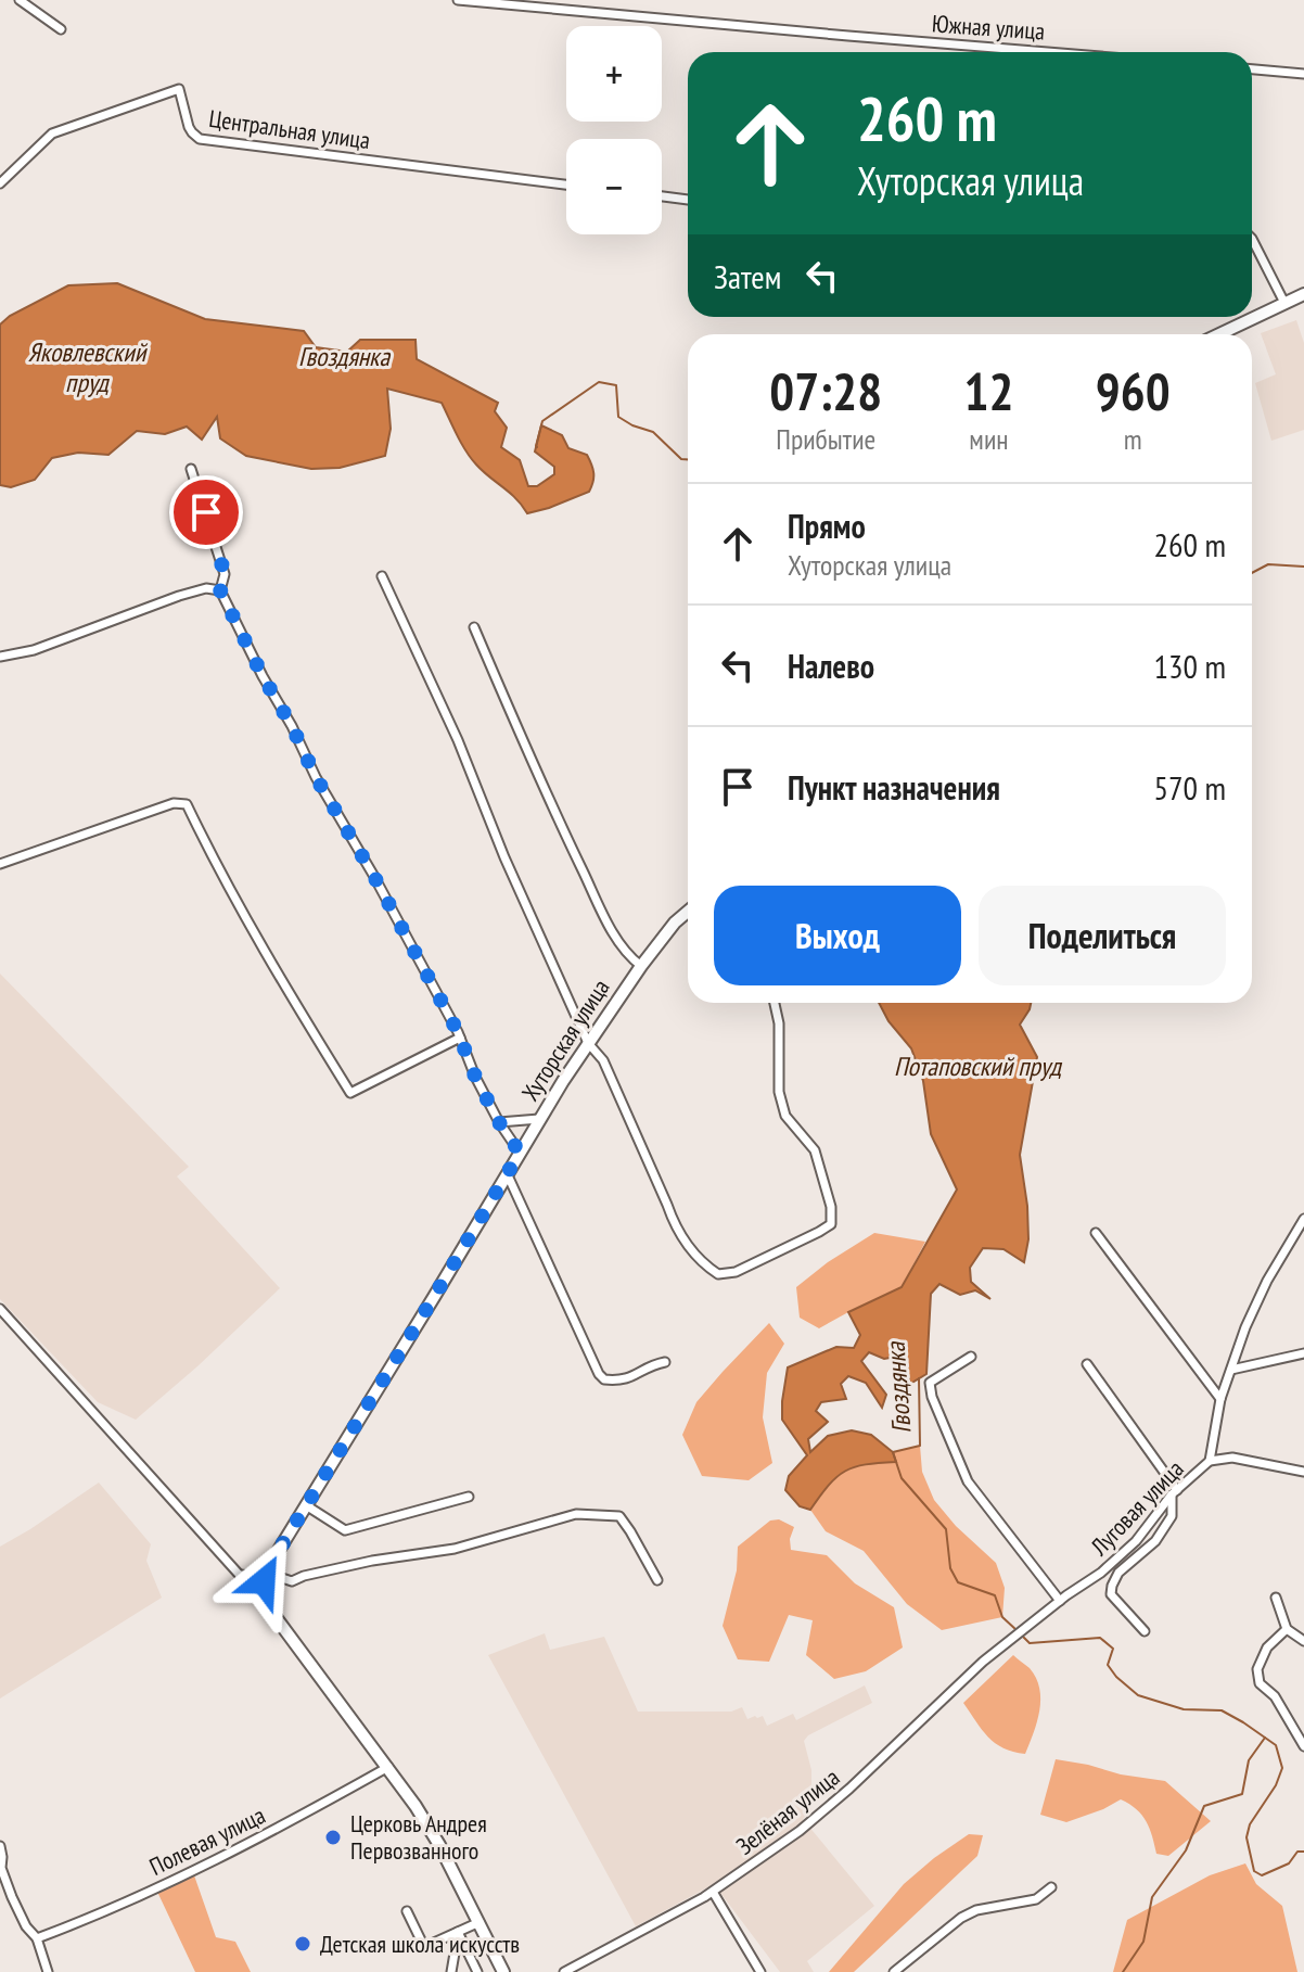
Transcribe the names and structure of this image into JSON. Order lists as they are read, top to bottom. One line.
{"streets":{"main road":["Хуторская улица"],"street":["Южная улица","Центральная улица","Луговая улица","Зелёная улица","Полевая улица"]},"crossings":[["Луговая улица","Зелёная улица"]],"water":["Яковлевский пруд","Гвоздянка","Потаповский пруд"],"places":["Церковь Андрея Первозванного","Детская школа искусств"],"page":{"map_buttons":["+","−"],"turn":["260 m","Хуторская улица"],"then":"Затем","eta":["07:28","Прибытие","12","мин","960","m"],"list":[{"name":"Прямо","note":"Хуторская улица","value":"260 m"},{"name":"Налево","value":"130 m"},{"name":"Пункт назначения","value":"570 m"}],"buttons":["Выход","Поделиться"]}}
